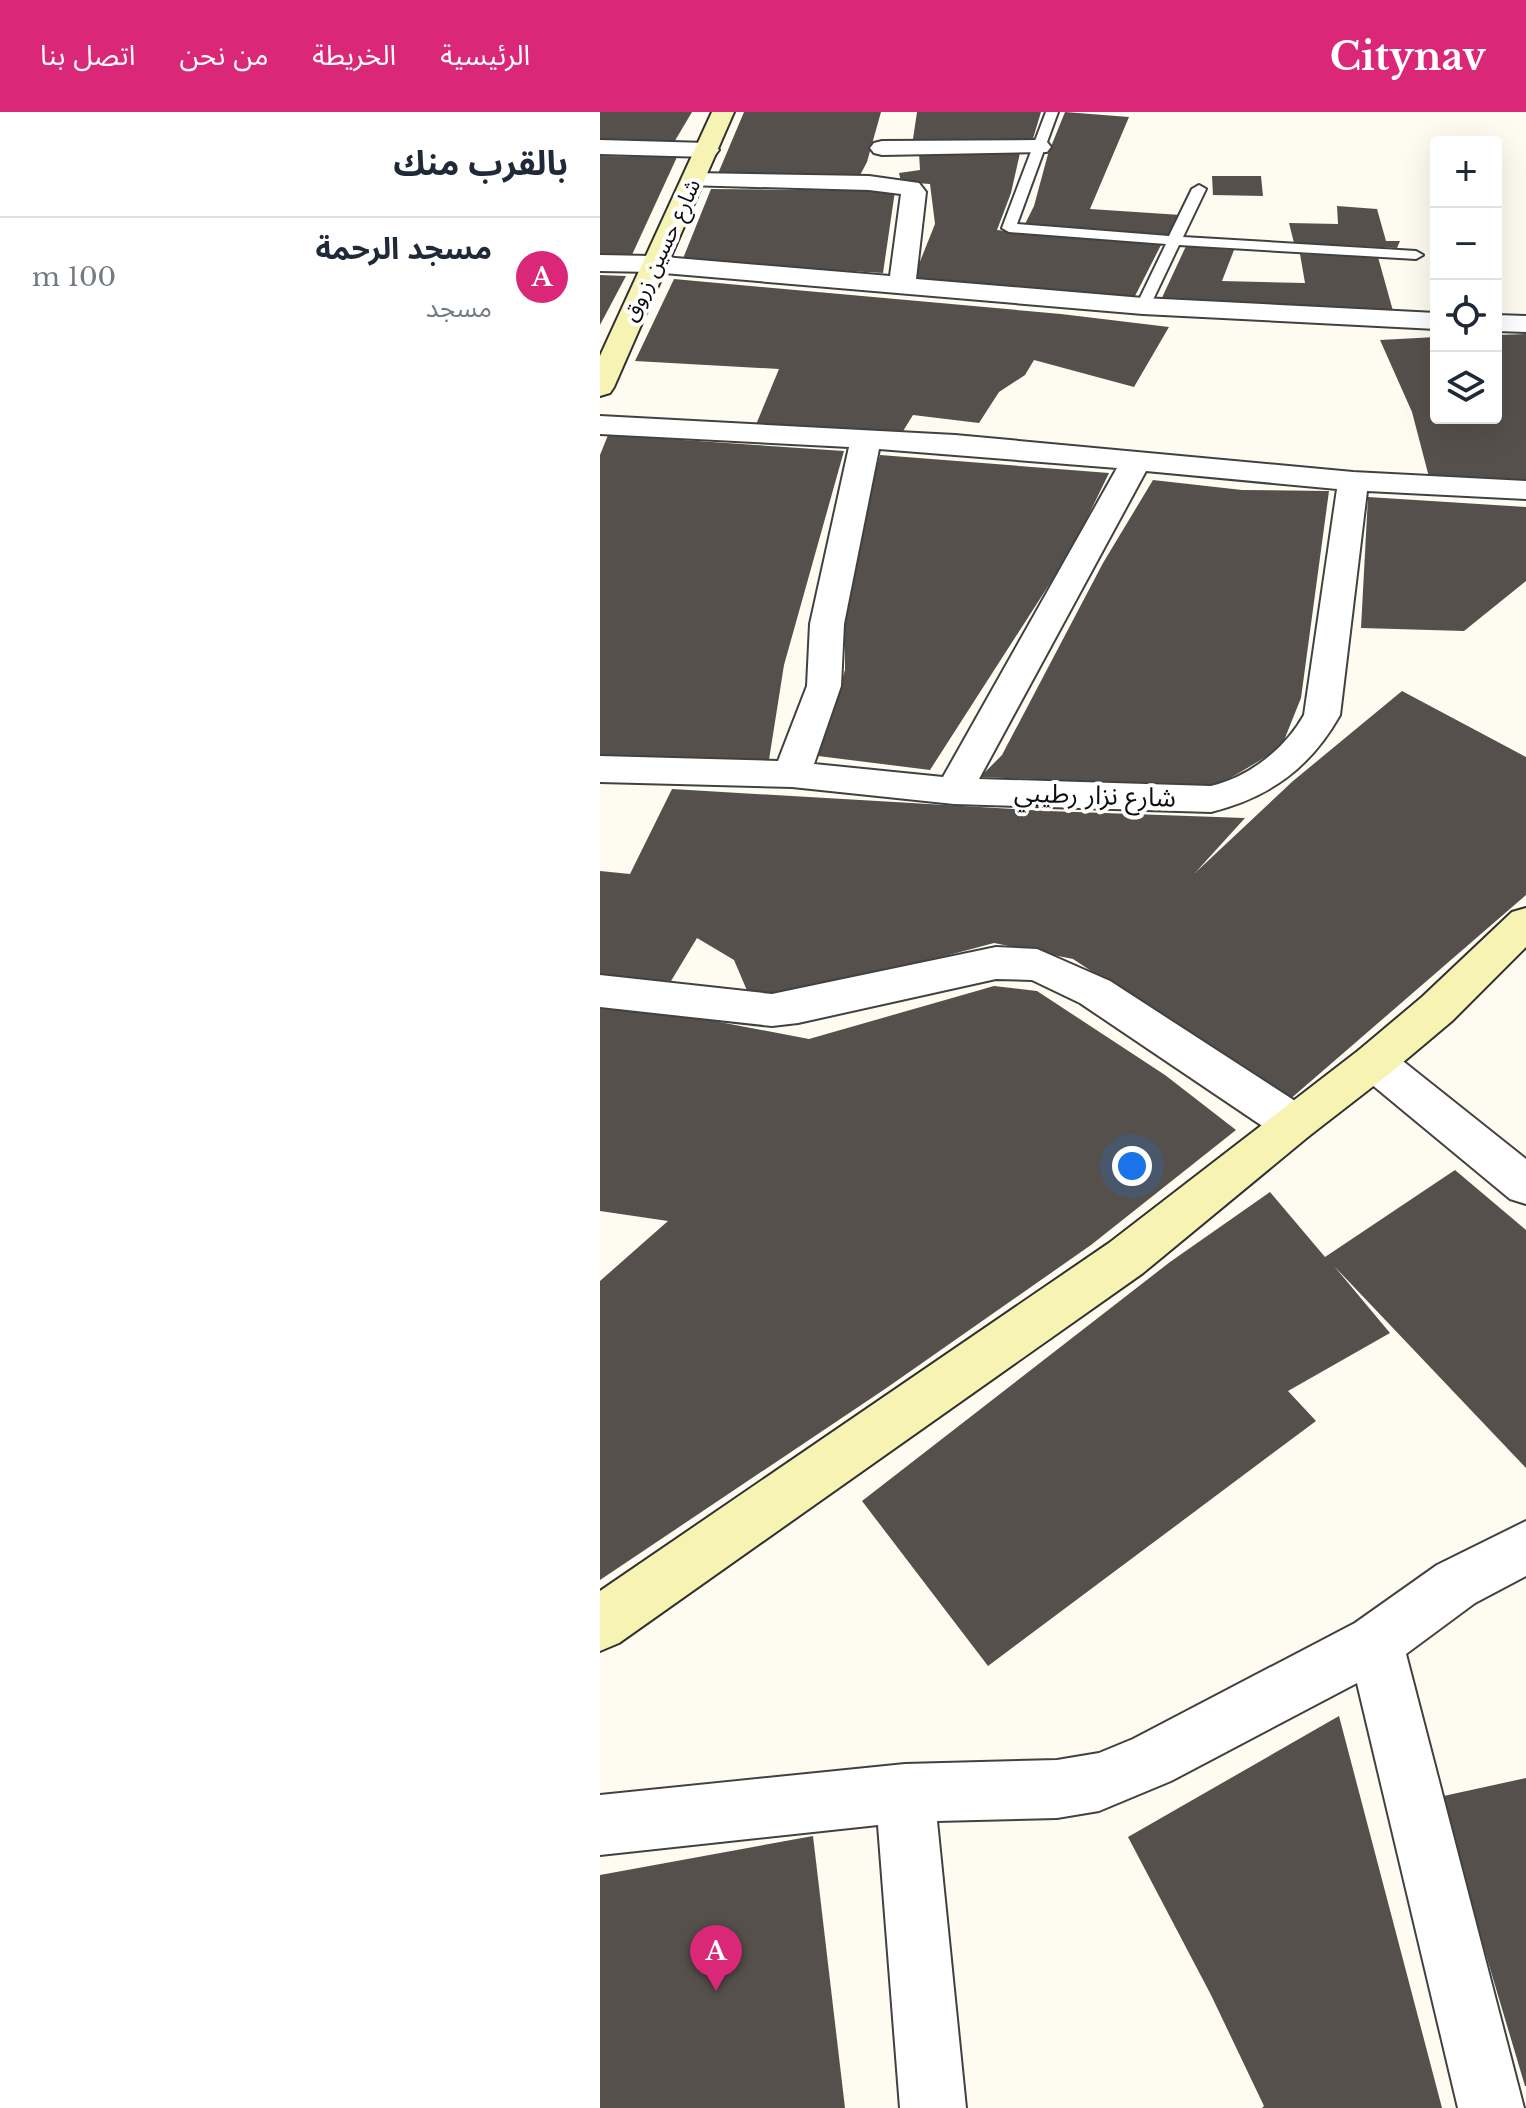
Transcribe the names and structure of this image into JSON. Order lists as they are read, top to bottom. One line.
{"streets":{"street":["شارع حسين زروق","شارع نزار رطيبي"]},"page":{"header":"Citynav","nav":["الرئيسية","الخريطة","من نحن","اتصل بنا"],"heading":"بالقرب منك","map_buttons":["+","−"],"list":[{"mark":"A","name":"مسجد الرحمة","note":"مسجد","value":"100 m"}],"pins":"A"}}
